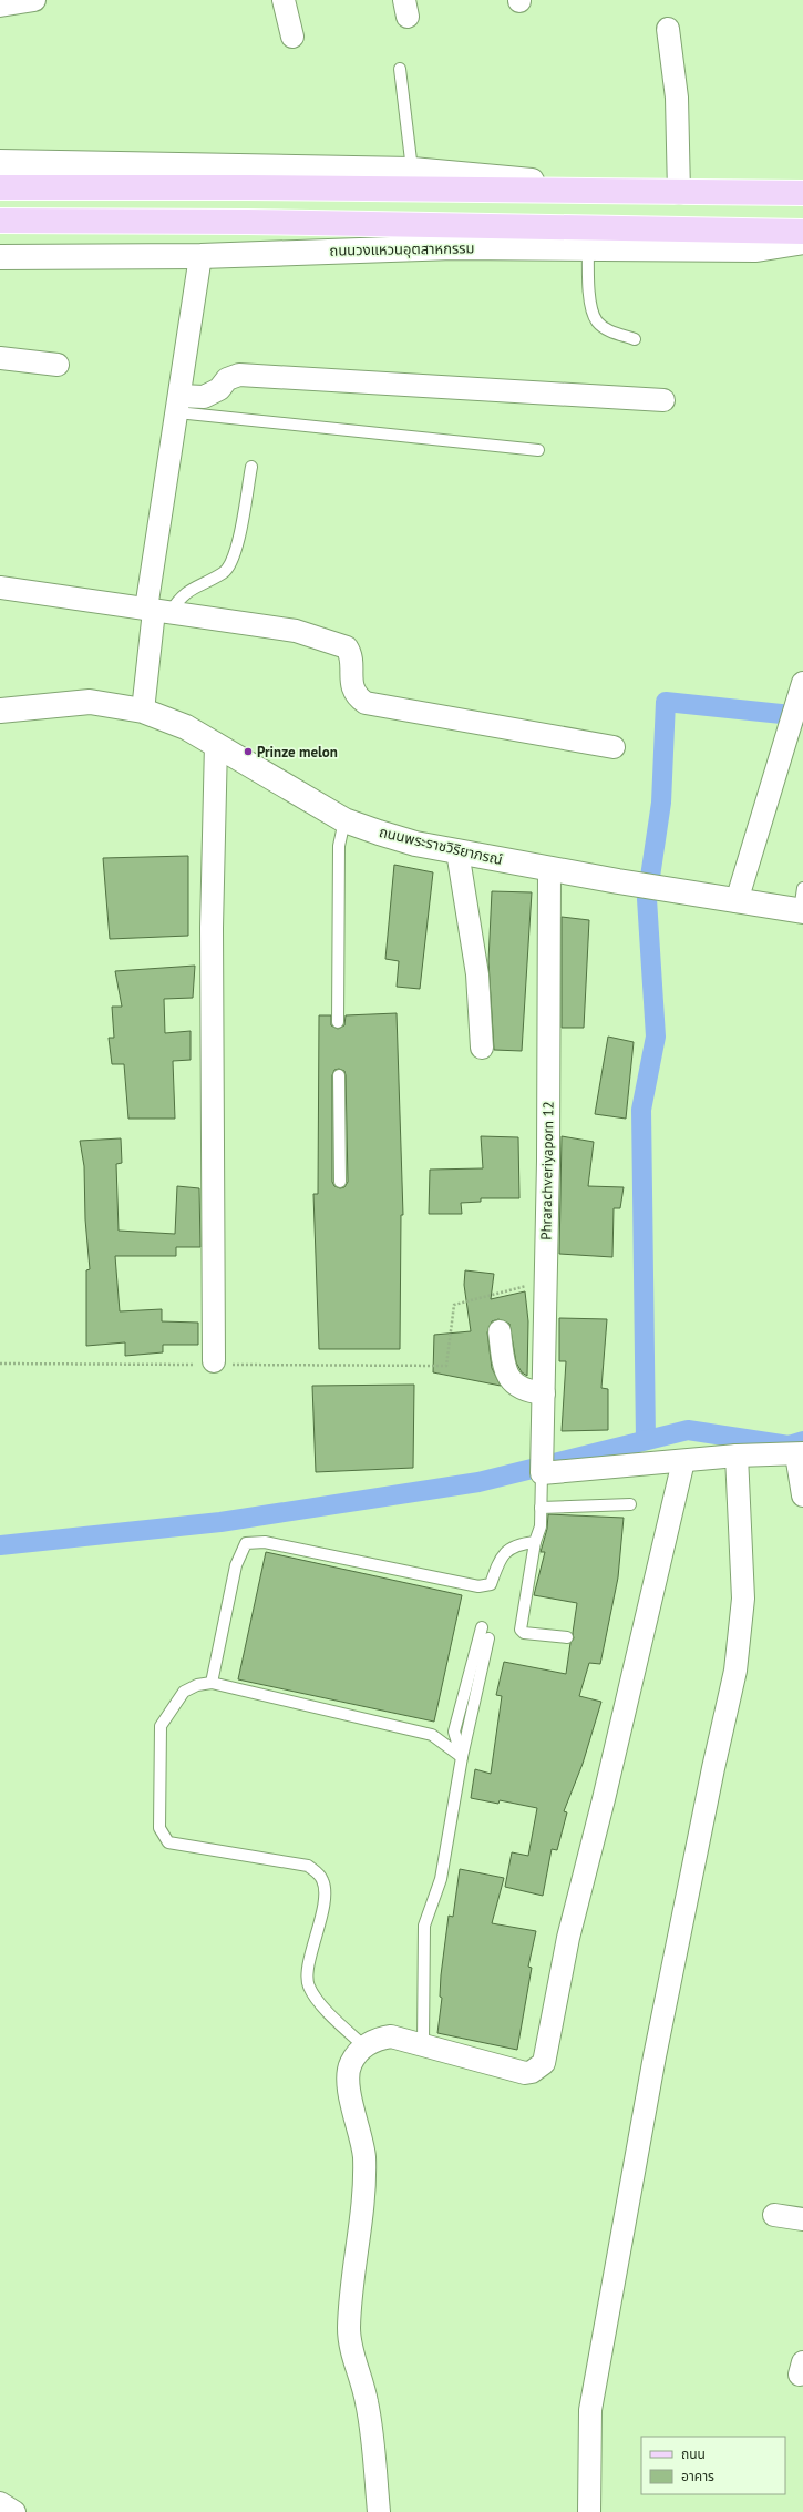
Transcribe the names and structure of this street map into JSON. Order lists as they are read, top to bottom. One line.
{"streets":{"main road":["ถนนวงแหวนอุตสาหกรรม","ถนนพระราชวิริยาภรณ์"],"street":["Phrarachveriyaporn 12"]},"crossings":[["ถนนพระราชวิริยาภรณ์","Phrarachveriyaporn 12"]],"places":["Prinze melon"],"legend":["ถนน","อาคาร"]}
